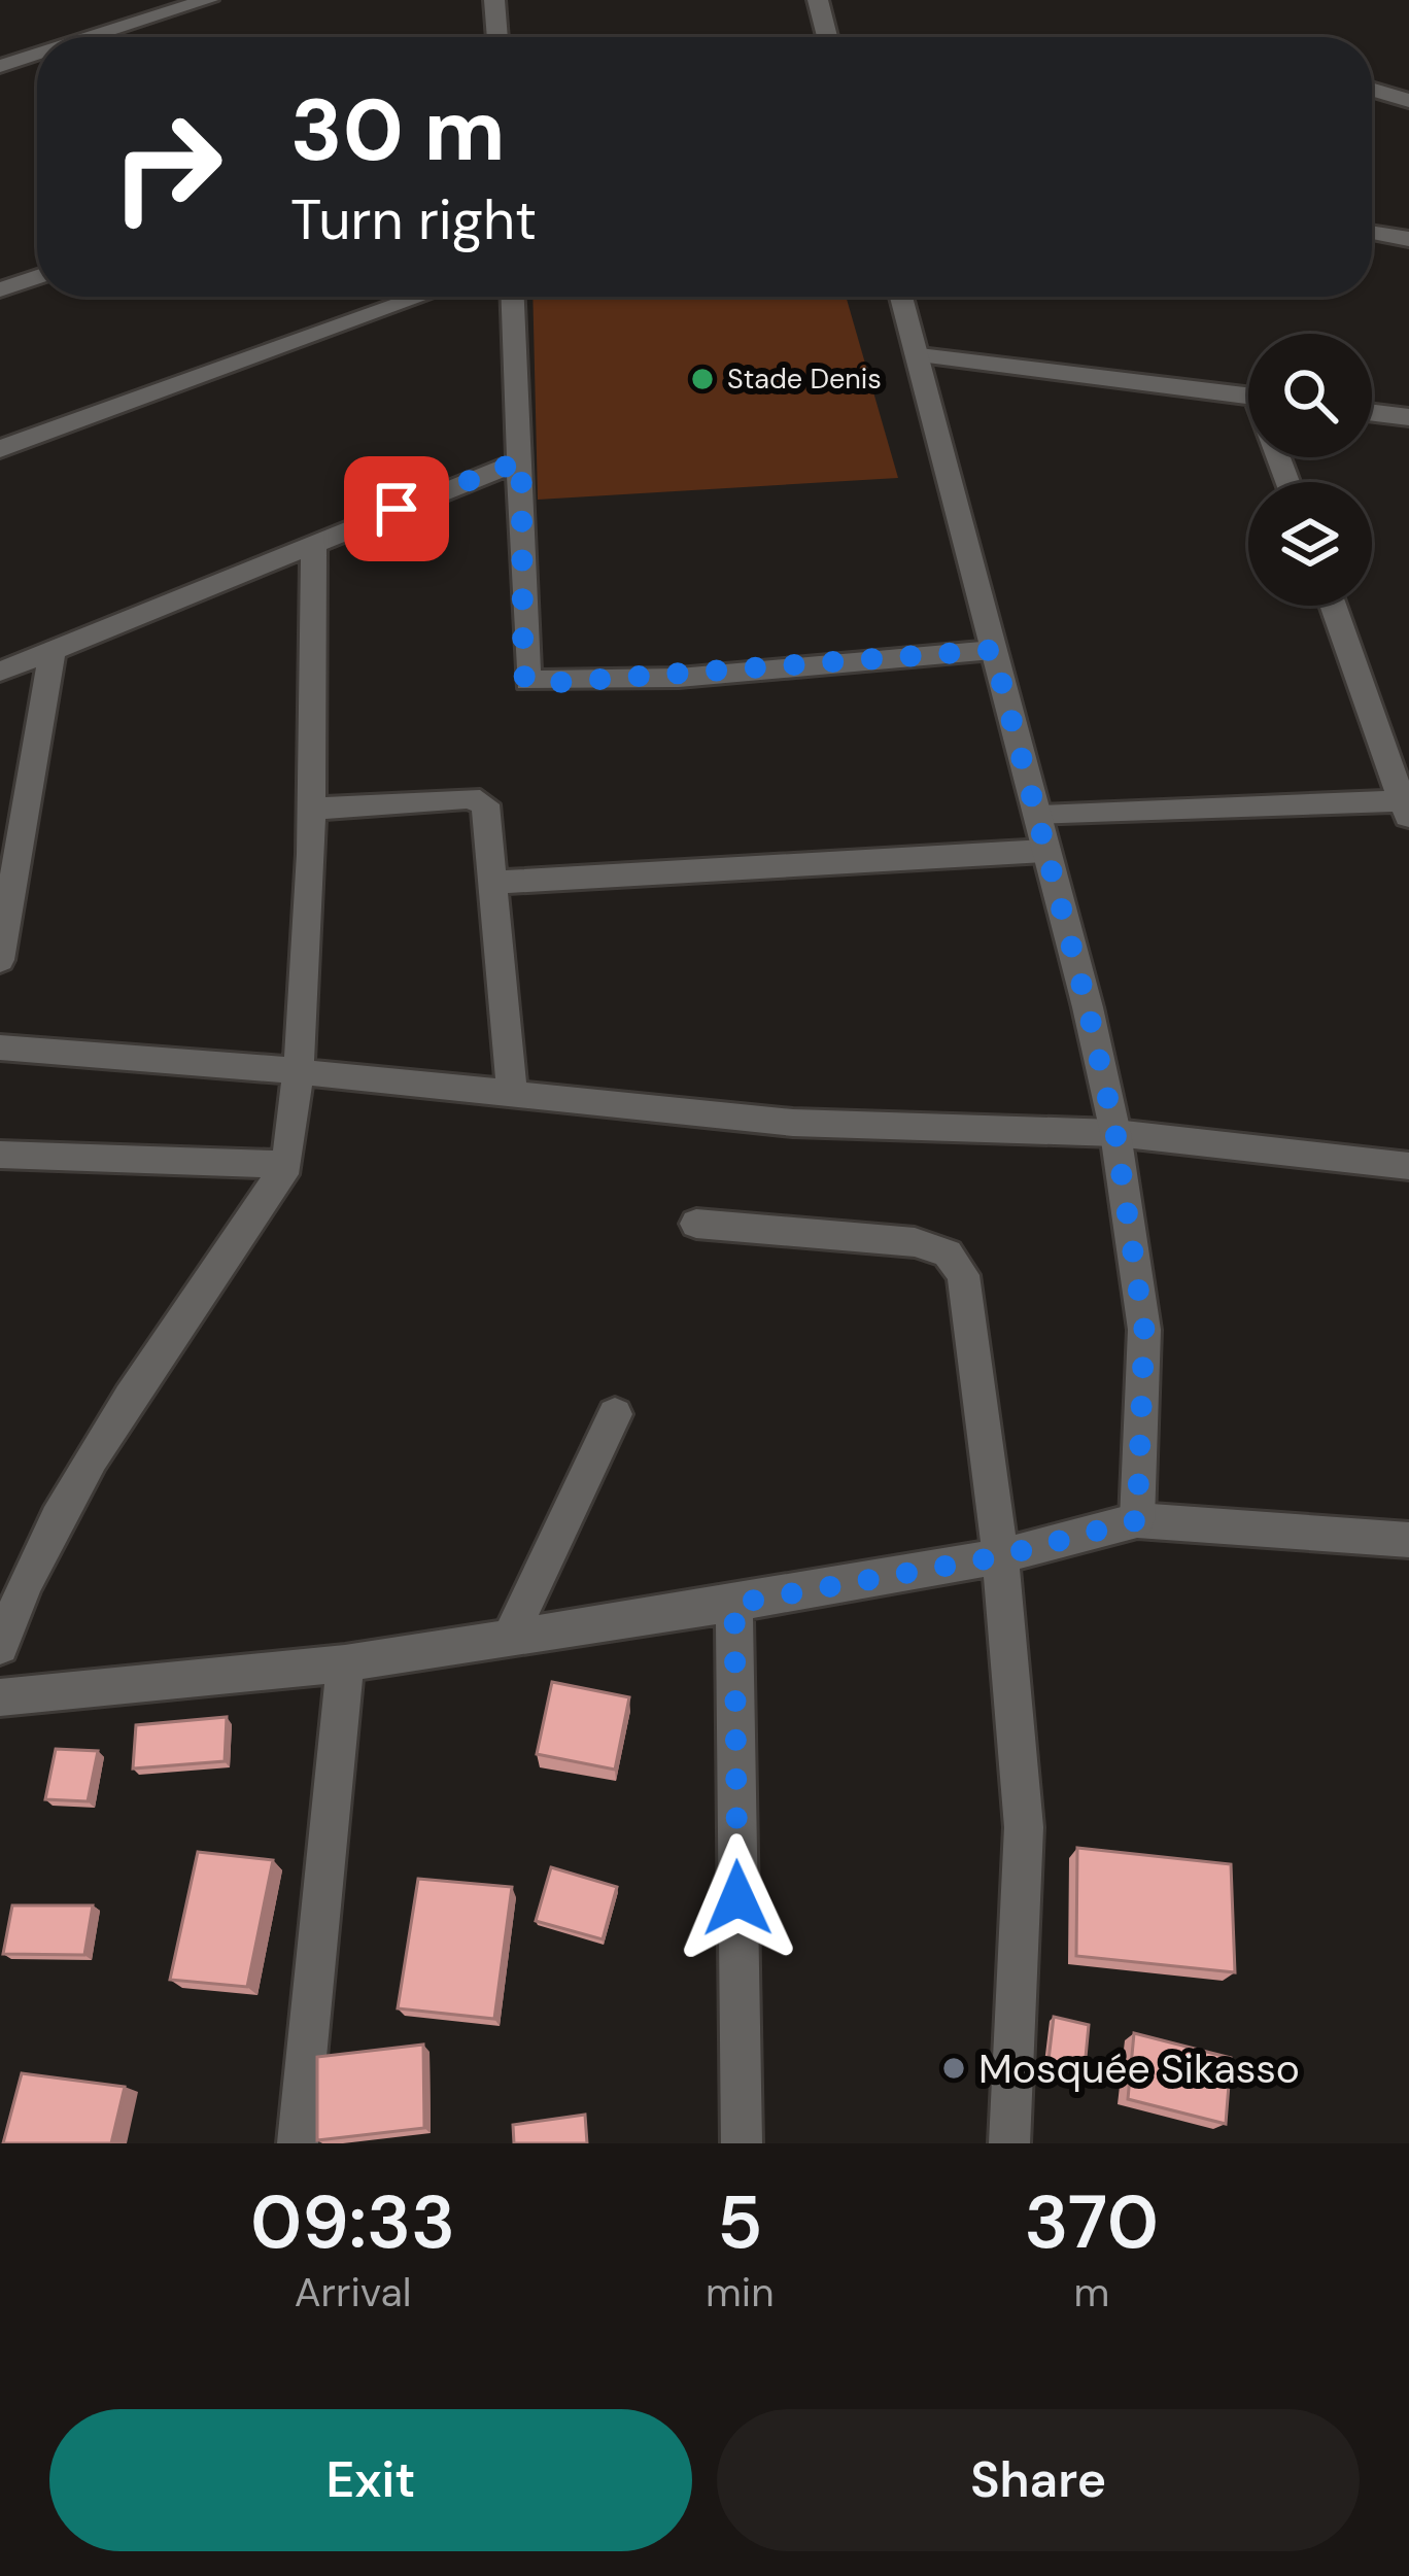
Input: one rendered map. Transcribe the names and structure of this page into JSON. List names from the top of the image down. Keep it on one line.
{"places":["Stade Denis","Mosquée Sikasso"],"page":{"turn":["30 m","Turn right"],"eta":["09:33","Arrival","5","min","370","m"],"buttons":["Exit","Share"]}}
